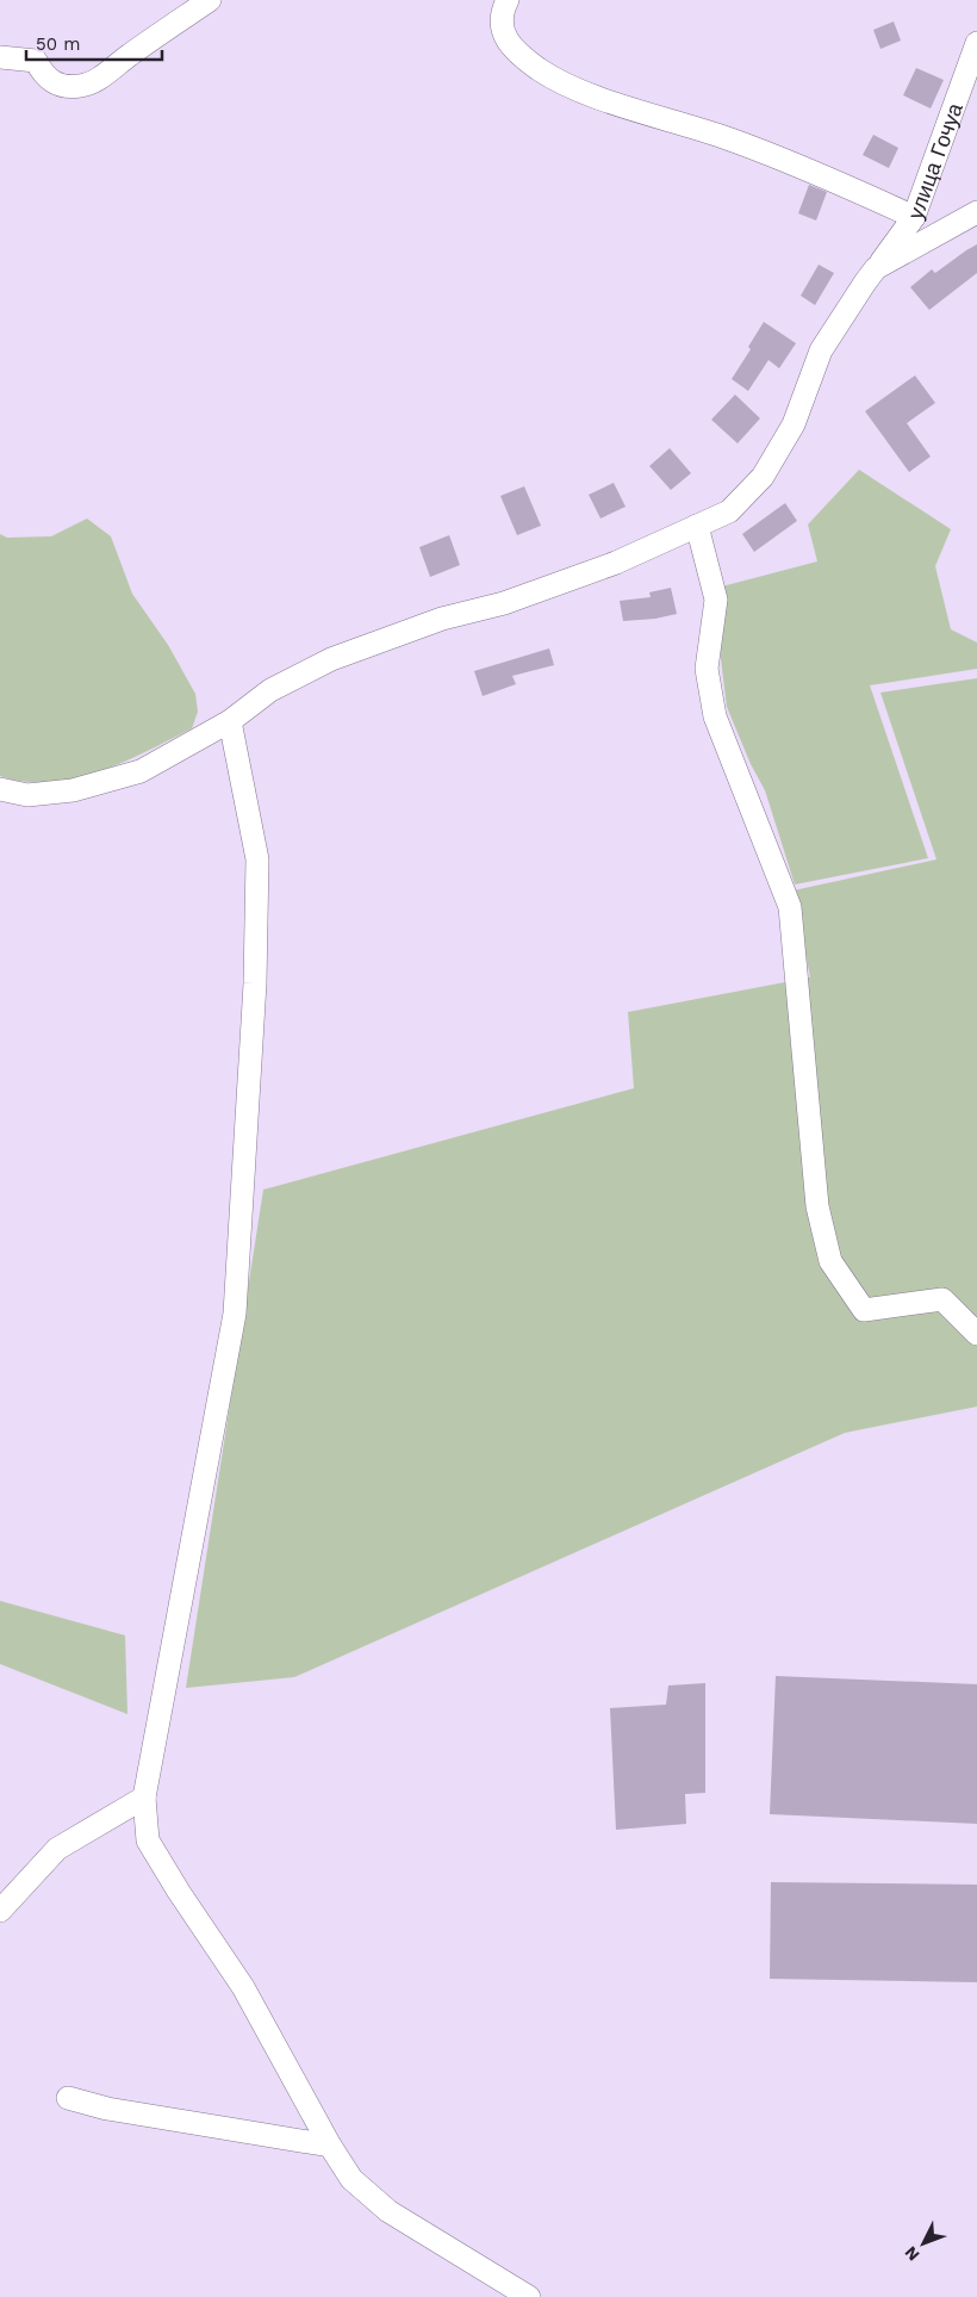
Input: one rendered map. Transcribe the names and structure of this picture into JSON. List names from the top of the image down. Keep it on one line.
{"streets":{"street":["улица Гочуа"]},"scale_bar":"50 m","north":"bottom left"}
